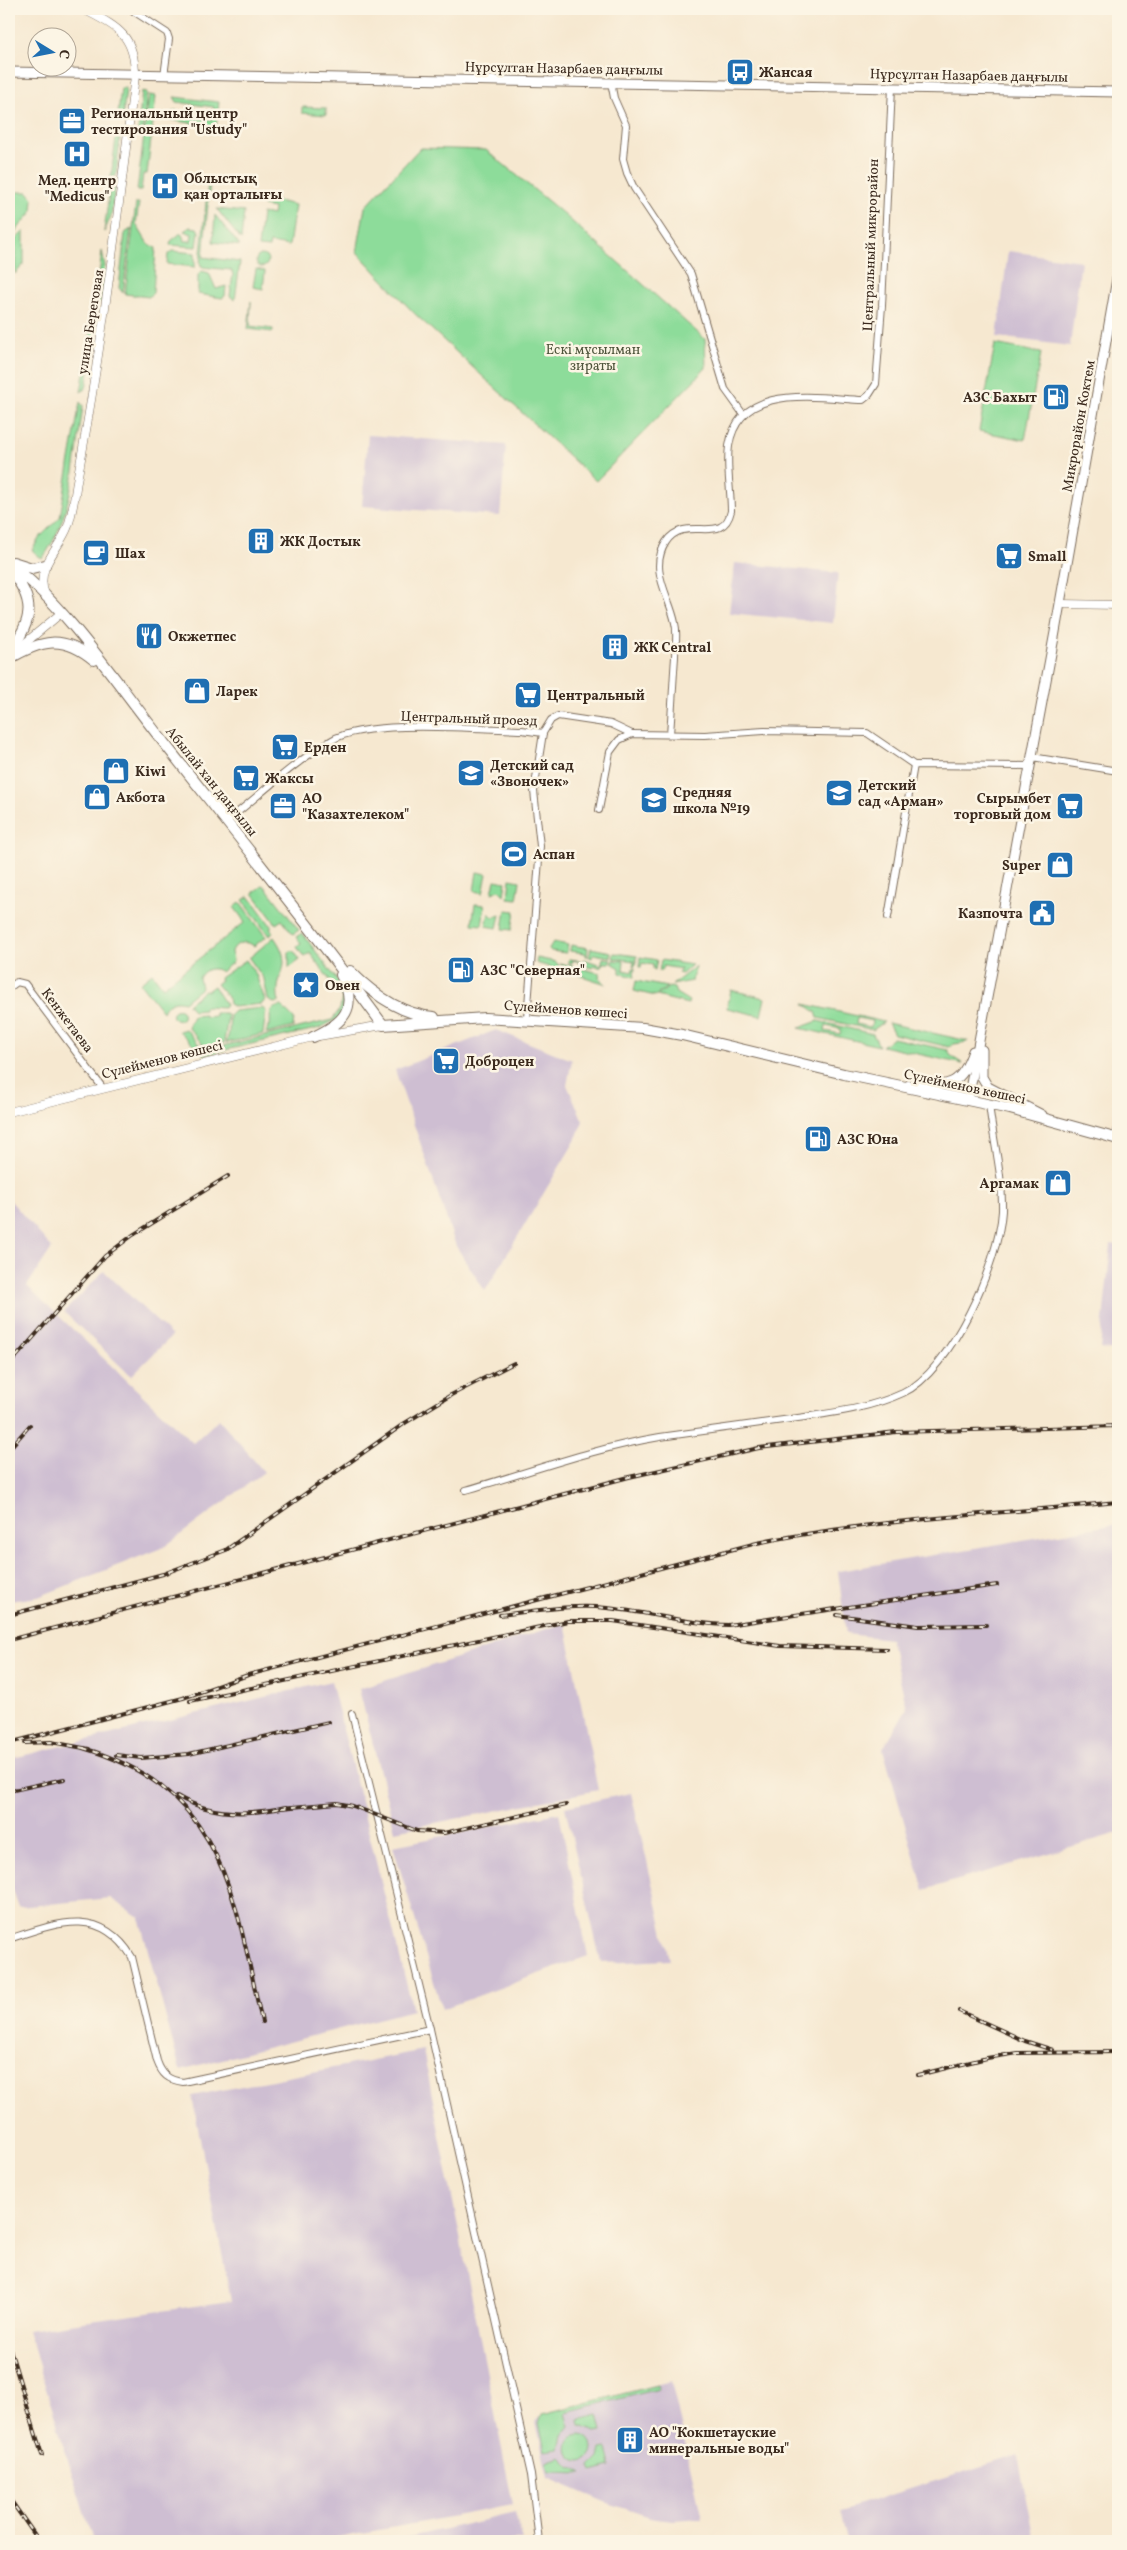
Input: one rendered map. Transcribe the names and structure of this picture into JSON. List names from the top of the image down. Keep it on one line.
{"streets":{"highway":["Абылай хан даңғылы","Сүлейменов көшесі"],"main road":["Нұрсұлтан Назарбаев даңғылы","Микрорайон Коктем"],"street":["Центральный микрорайон","улица Береговая","Центральный проезд","Кенжетаева"]},"crossings":[["Нұрсұлтан Назарбаев даңғылы","Центральный микрорайон"],["Нұрсұлтан Назарбаев даңғылы","улица Береговая"],["Центральный проезд","Абылай хан даңғылы"],["Центральный проезд","Сүлейменов көшесі"],["Абылай хан даңғылы","Сүлейменов көшесі"],["Сүлейменов көшесі","Кенжетаева"]],"parks":["Ескі мұсылман зираты"],"places":{"bus stop":["Жансая"],"office":["Региональный центр тестирования \"Ustudy\"","АО \"Казахтелеком\""],"hospital":["Мед. центр \"Medicus\"","Облыстық қан орталығы"],"fuel station":["АЗС Бахыт","АЗС \"Северная\"","АЗС Юна"],"building":["ЖК Достык","ЖК Central","АО \"Кокшетауские минеральные воды\""],"cafe":["Шах"],"supermarket":["Small","Центральный","Ерден","Жаксы","Сырымбет торговый дом","Доброцен"],"restaurant":["Окжетпес"],"shop":["Ларек","Kiwi","Акбота","Super","Аргамак"],"school or university":["Детский сад «Звоночек»","Детский сад «Арман»","Средняя школа №19"],"sports":["Аспан"],"public building":["Казпочта"],"place":["Овен"]},"north":"right"}
